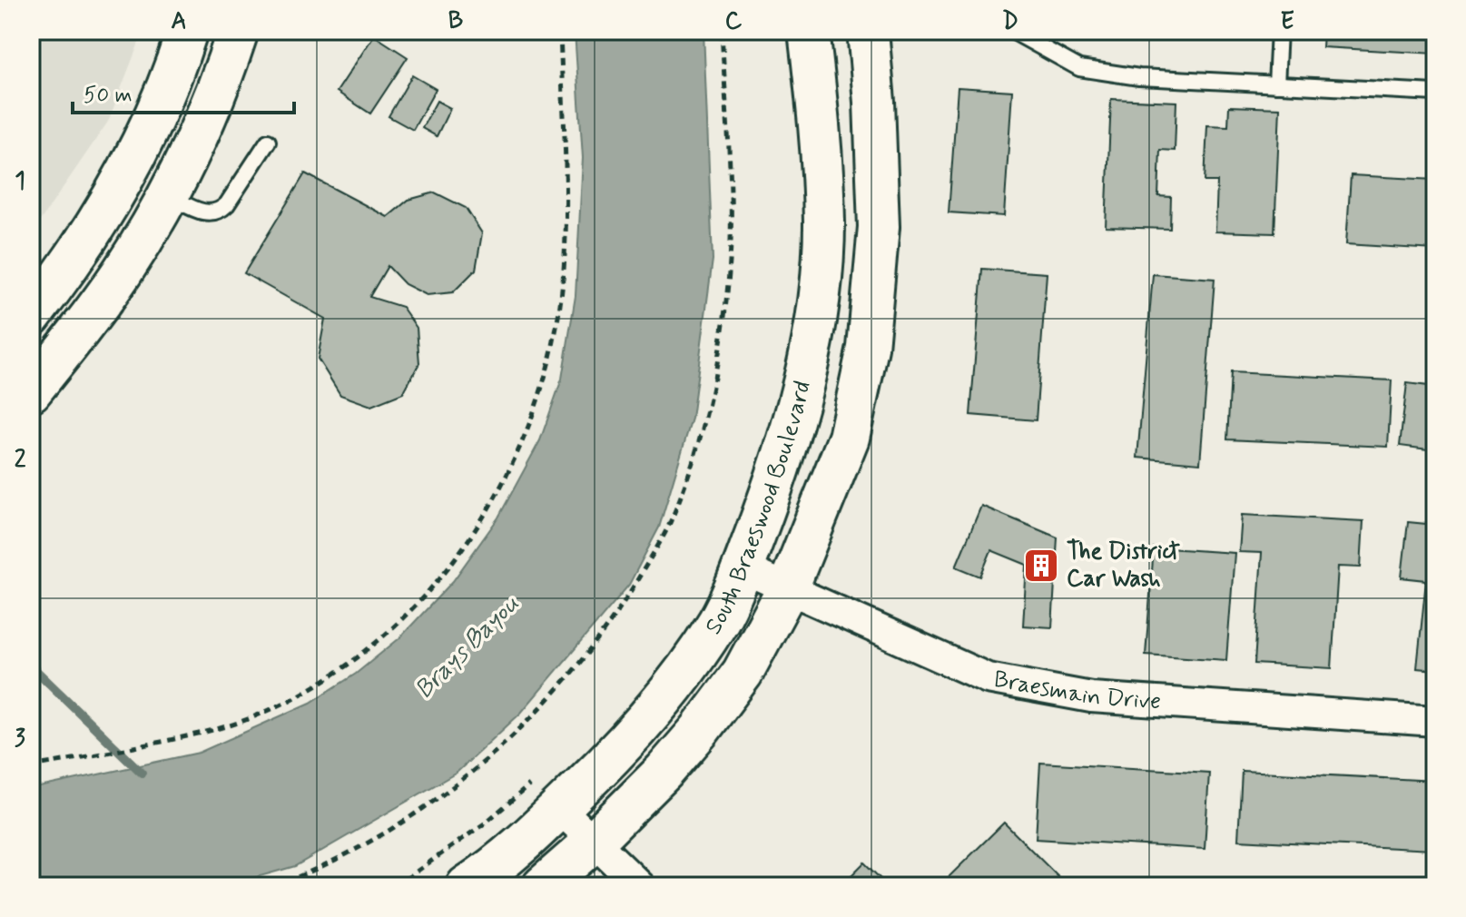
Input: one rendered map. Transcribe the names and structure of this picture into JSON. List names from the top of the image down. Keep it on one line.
{"streets":{"main road":["South Braeswood Boulevard"],"street":["Braesmain Drive"]},"crossings":[["South Braeswood Boulevard","Braesmain Drive"]],"water":["Brays Bayou"],"places":{"building":["The District Car Wash"]},"scale_bar":"50 m","grid":{"columns":["A","B","C","D","E"],"rows":["1","2","3"]}}
